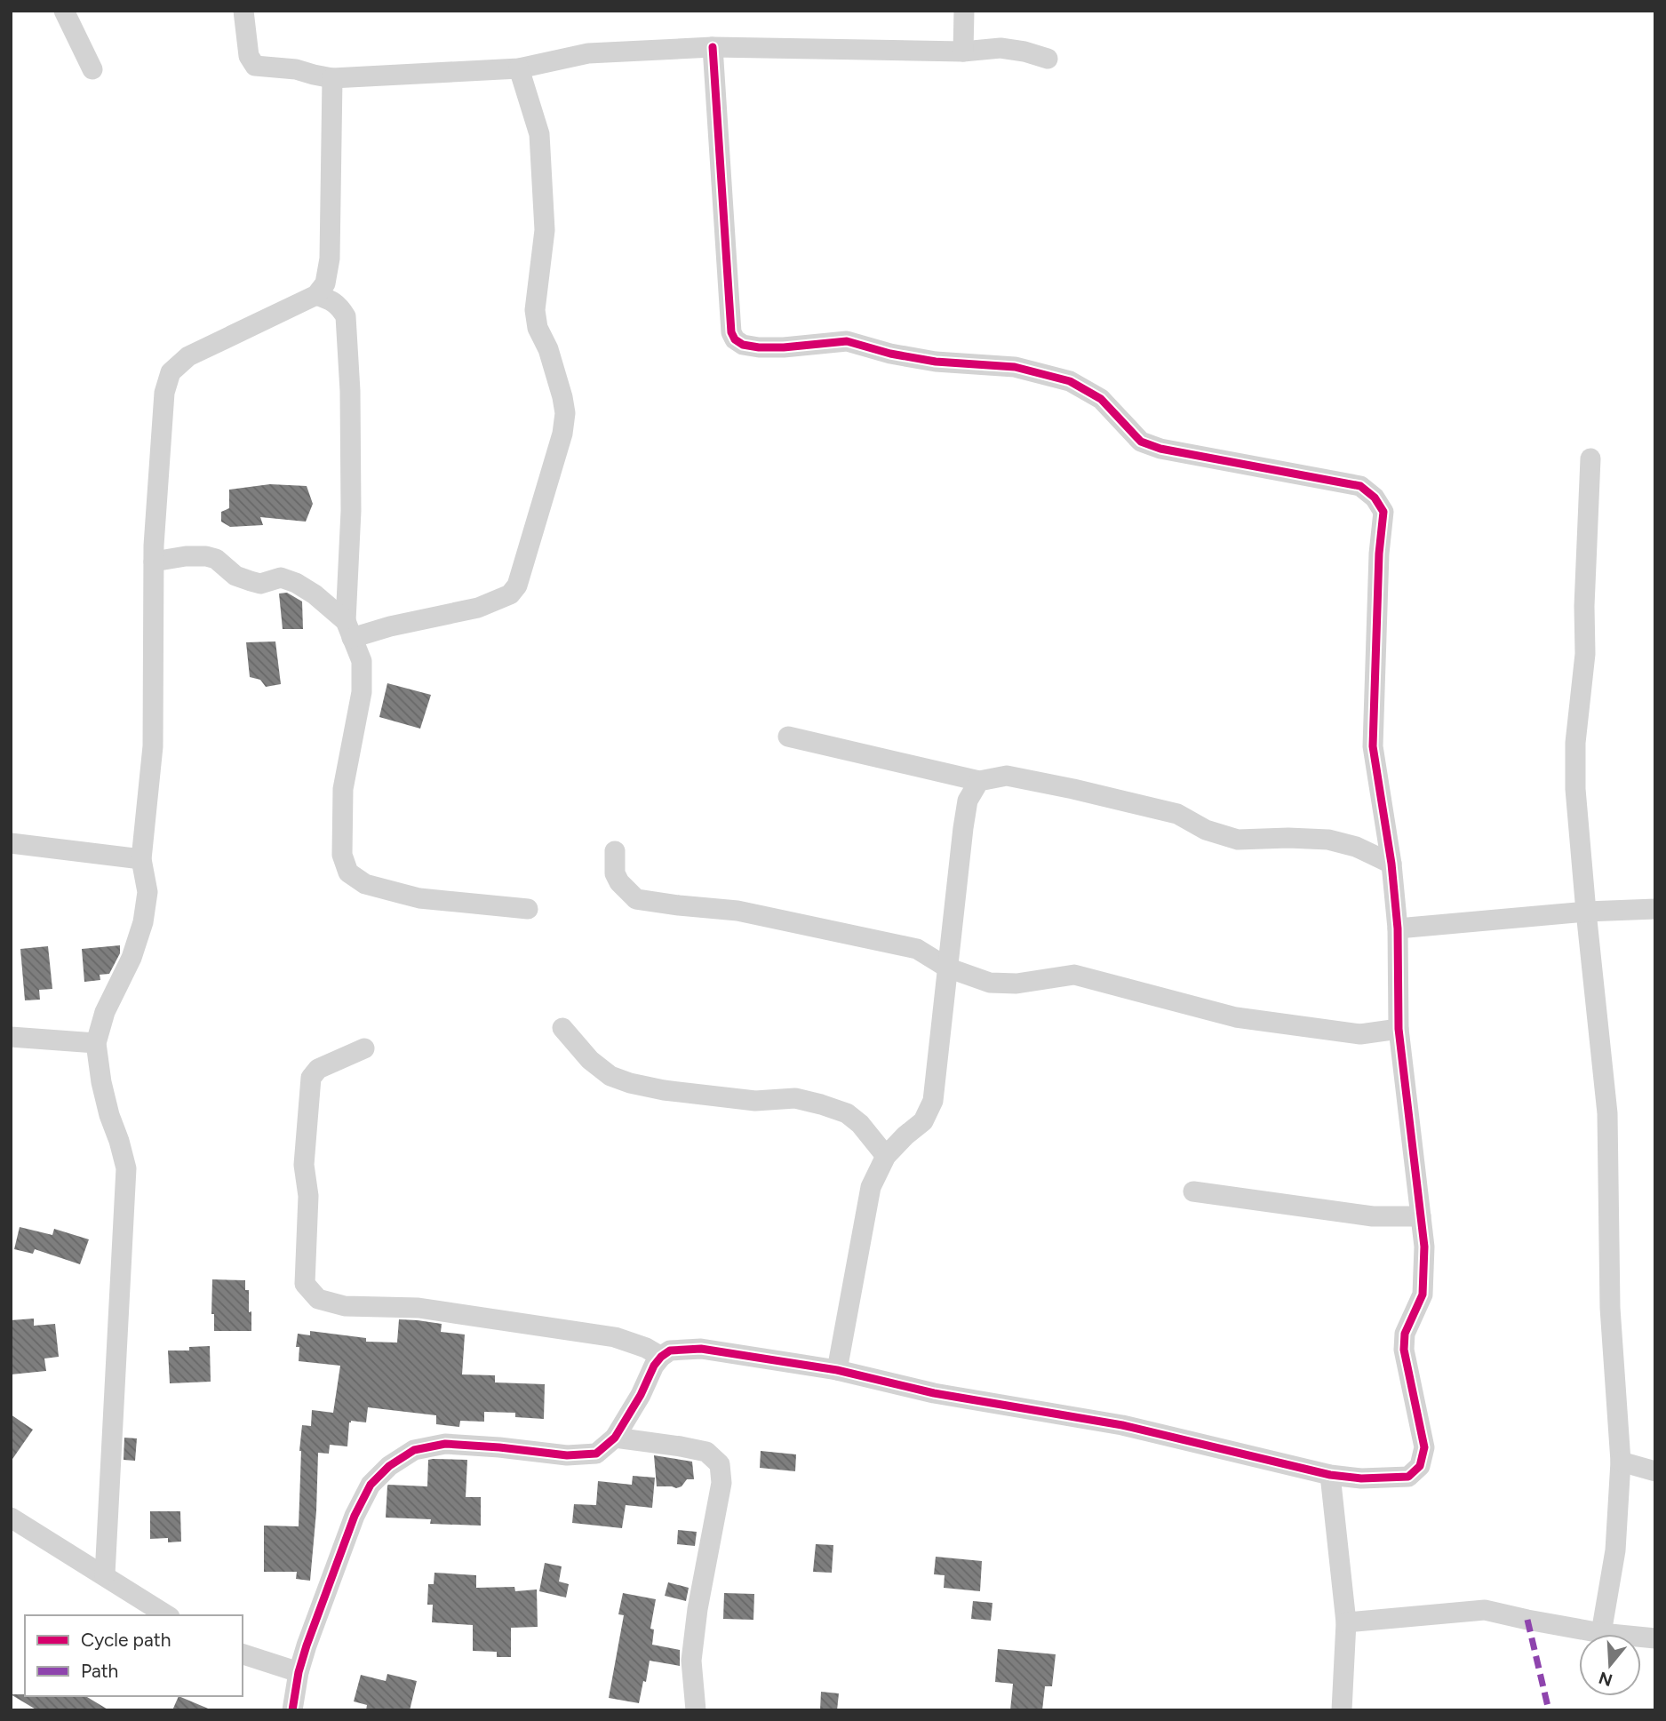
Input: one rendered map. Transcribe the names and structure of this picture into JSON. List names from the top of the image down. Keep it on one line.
{"legend":["Cycle path","Path"],"north":"bottom"}
